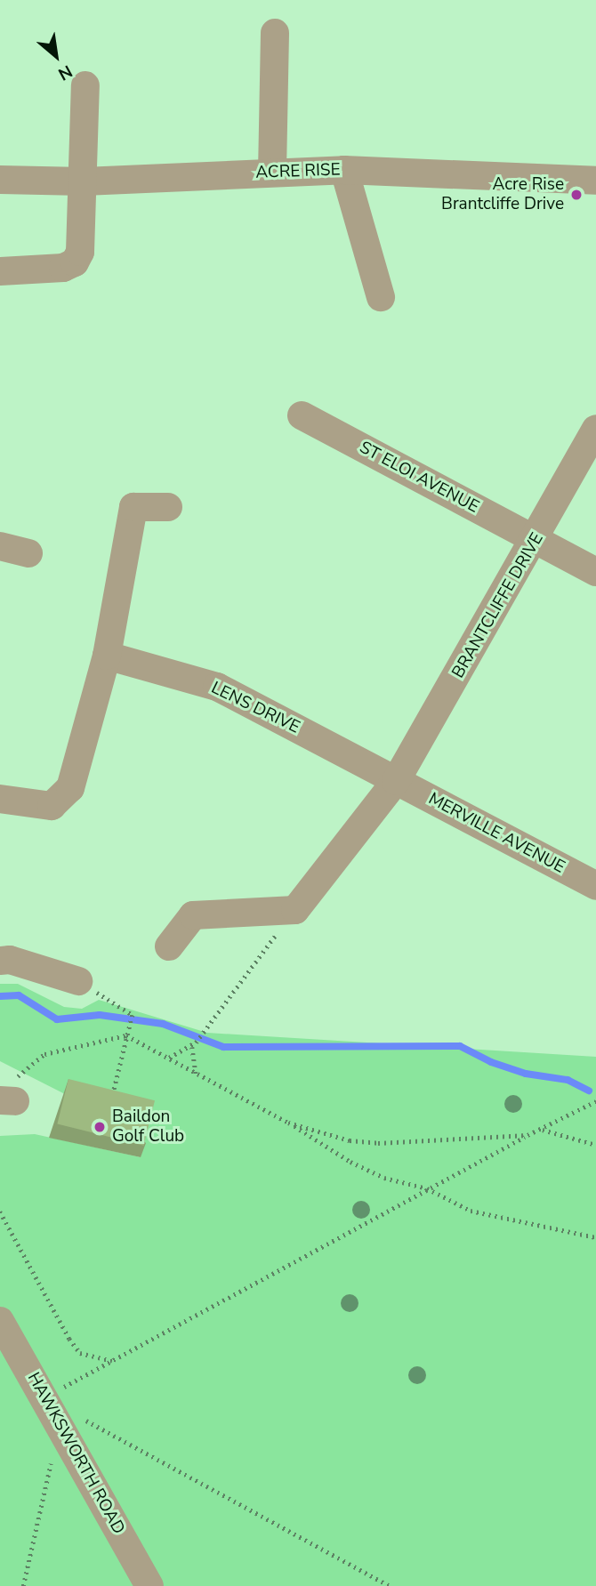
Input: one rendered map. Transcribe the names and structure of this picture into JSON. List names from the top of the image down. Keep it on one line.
{"streets":{"street":["ACRE RISE","ST ELOI AVENUE","BRANTCLIFFE DRIVE","LENS DRIVE","MERVILLE AVENUE","HAWKSWORTH ROAD"]},"crossings":[["ST ELOI AVENUE","BRANTCLIFFE DRIVE"],["BRANTCLIFFE DRIVE","LENS DRIVE"],["BRANTCLIFFE DRIVE","MERVILLE AVENUE"],["LENS DRIVE","MERVILLE AVENUE"]],"places":["Acre Rise Brantcliffe Drive","Baildon Golf Club"],"north":"bottom right"}
